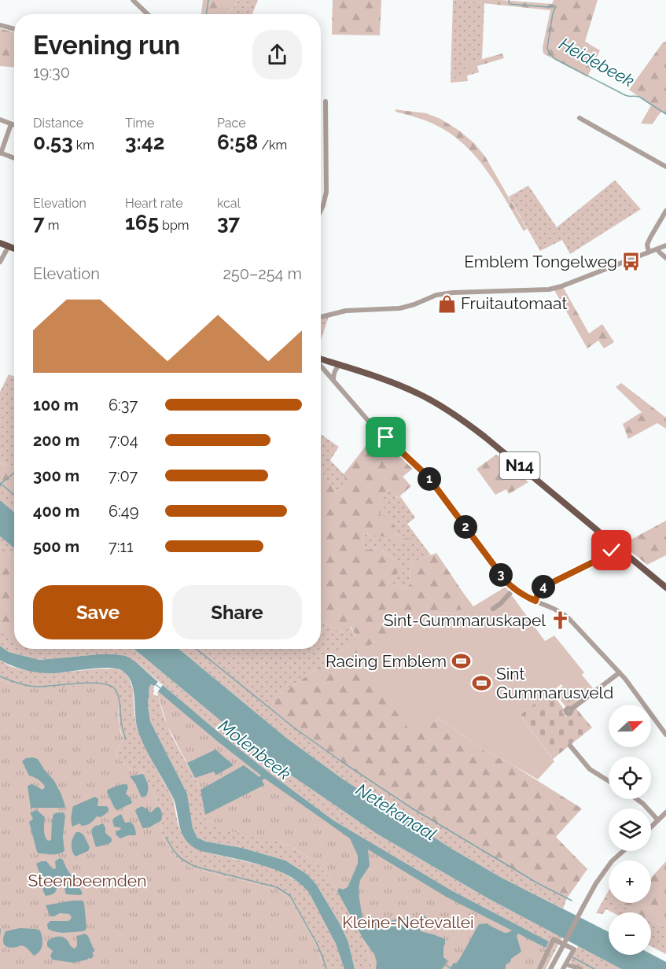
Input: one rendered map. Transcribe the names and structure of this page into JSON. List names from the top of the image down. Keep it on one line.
{"streets":{"main road":["N14"]},"water":["Heidebeek","Molenbeek","Netekanaal"],"parks":["Steenbeemden","Kleine-Netevallei"],"places":{"bus stop":["Emblem Tongelweg"],"shop":["Fruitautomaat"],"church":["Sint-Gummaruskapel"],"sports":["Racing Emblem","Sint Gummarusveld"]},"north":"right","page":{"heading":["Evening run","19:30"],"stats":[["Distance","0.53 km"],["Time","3:42"],["Pace","6:58 /km"],["Elevation","7 m"],["Heart rate","165 bpm"],["kcal","37"]],"chart":["Elevation","250–254 m"],"list":[{"name":"100 m","note":"6:37"},{"name":"200 m","note":"7:04"},{"name":"300 m","note":"7:07"},{"name":"400 m","note":"6:49"},{"name":"500 m","note":"7:11"}],"pins":["1","2","3","4"],"buttons":["Save","Share"],"map_buttons":["+","−"]}}
